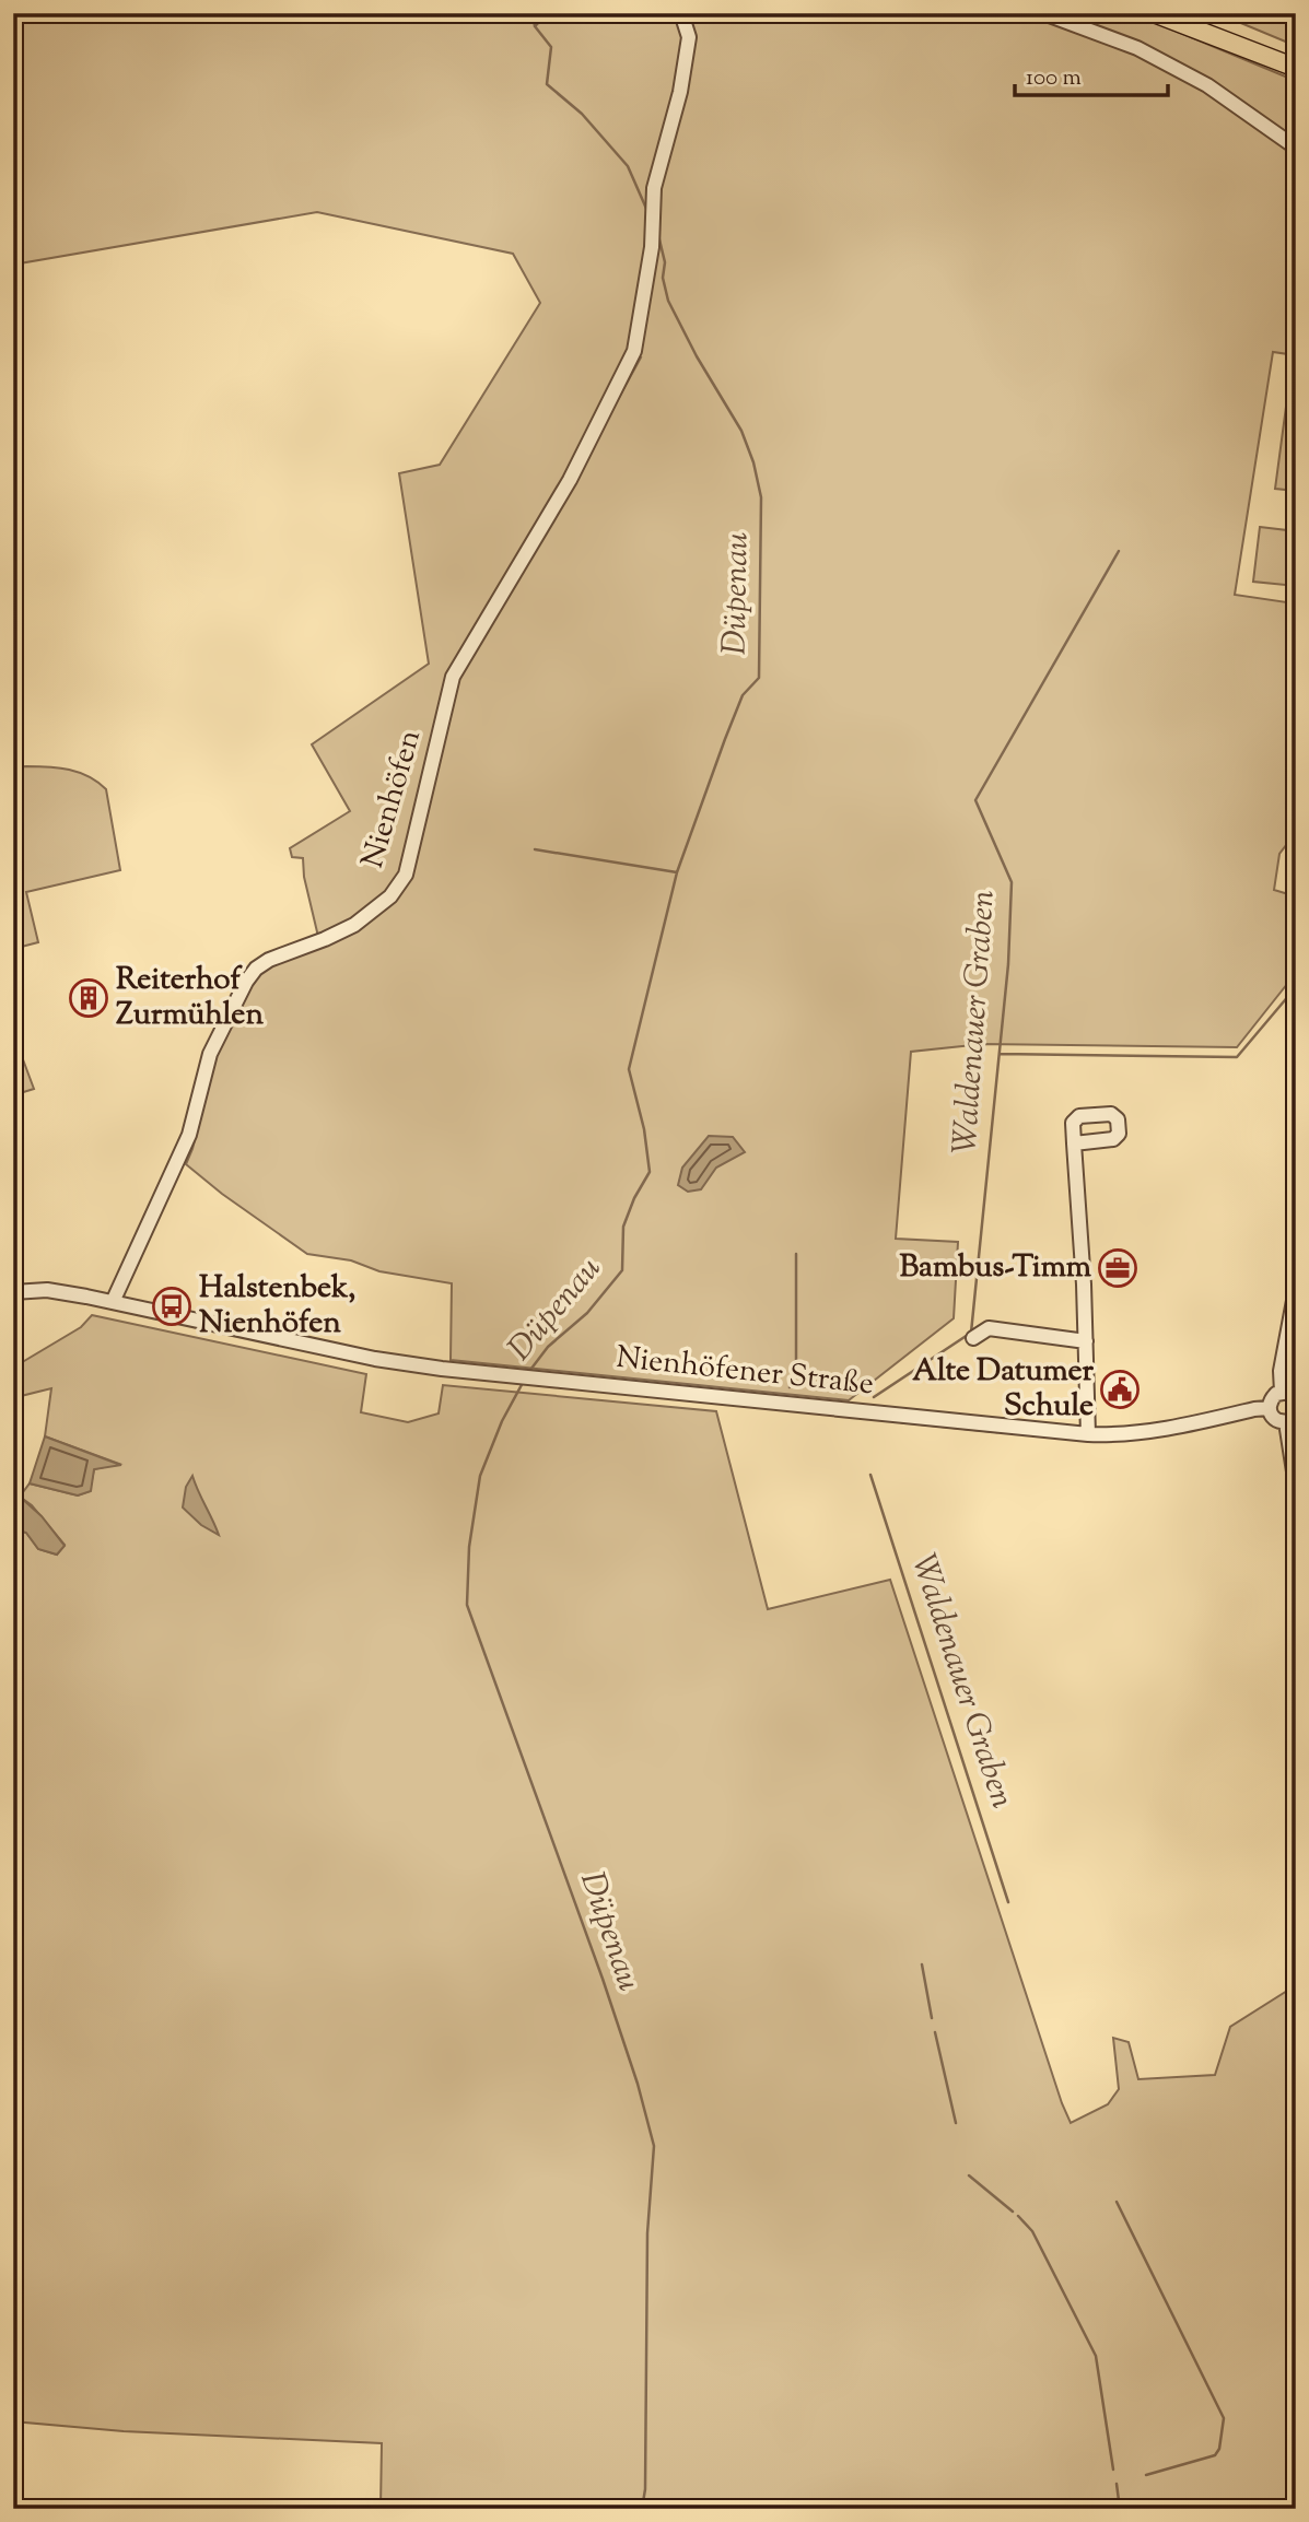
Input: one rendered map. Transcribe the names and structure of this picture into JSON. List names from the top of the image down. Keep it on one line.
{"streets":{"street":["Nienhöfen","Nienhöfener Straße"]},"crossings":[["Nienhöfen","Nienhöfener Straße"]],"water":["Düpenau","Waldenauer Graben"],"places":{"building":["Reiterhof Zurmühlen"],"office":["Bambus-Timm"],"bus stop":["Halstenbek, Nienhöfen"],"public building":["Alte Datumer Schule"]},"scale_bar":"100 m"}
